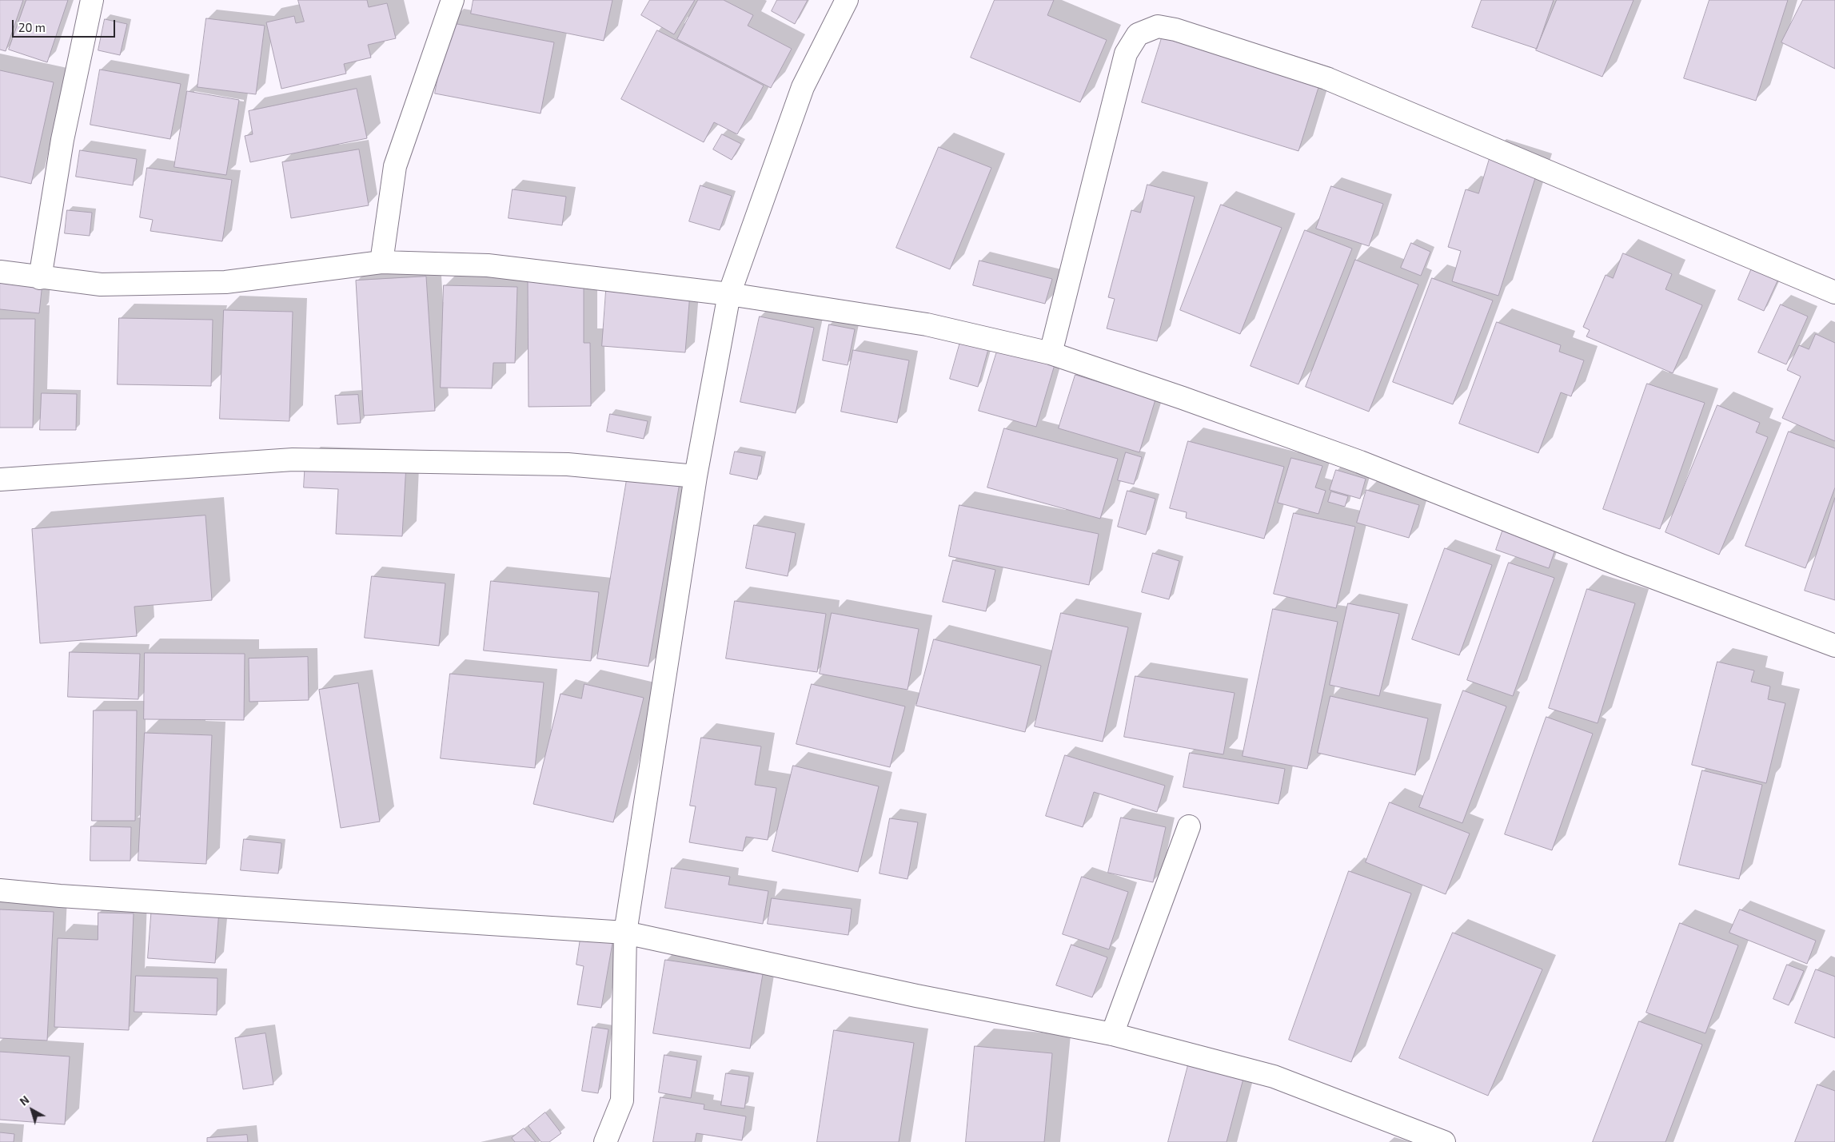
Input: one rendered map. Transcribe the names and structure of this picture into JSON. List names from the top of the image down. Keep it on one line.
{"scale_bar":"20 m","north":"top left"}
